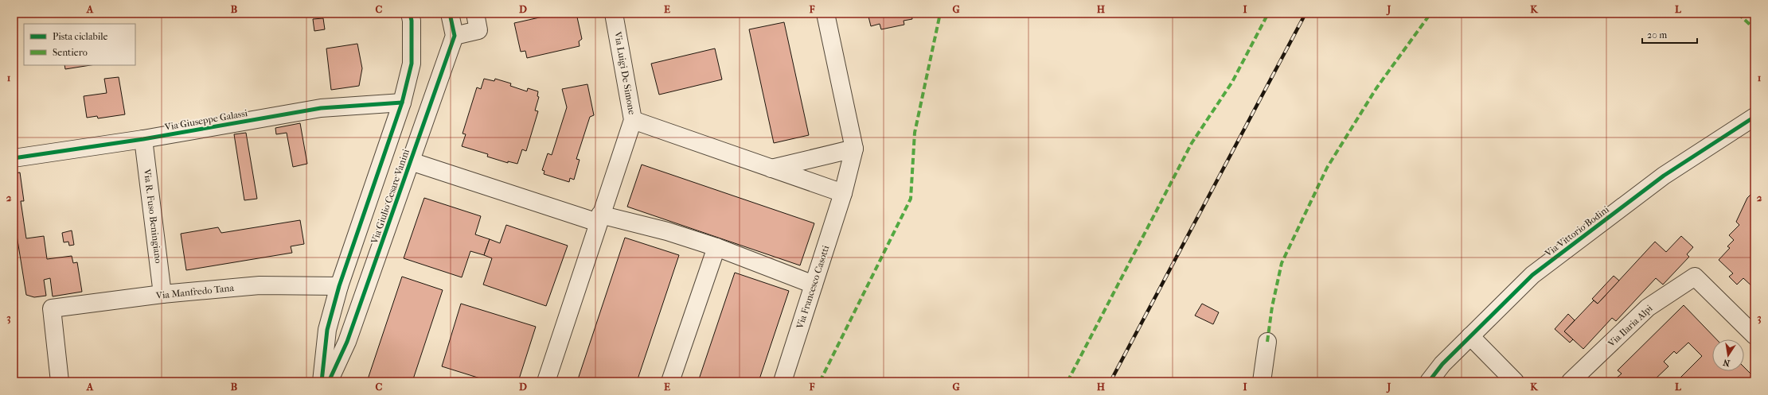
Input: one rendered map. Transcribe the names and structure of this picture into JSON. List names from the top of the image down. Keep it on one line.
{"streets":{"street":["Via Luigi De Simone","Via Giuseppe Galassi","Via Giulio Cesare Vanini","Via R. Fuso Beningiano","Via Vittorio Bodini","Via Francesco Casotti","Via Manfredo Tana","Via Ilaria Alpi"]},"crossings":[["Via Giuseppe Galassi","Via R. Fuso Beningiano"],["Via R. Fuso Beningiano","Via Manfredo Tana"]],"legend":["Pista ciclabile","Sentiero"],"scale_bar":"20 m","north":"bottom","grid":{"columns":["A","B","C","D","E","F","G","H","I","J","K","L"],"rows":["1","2","3"]}}
